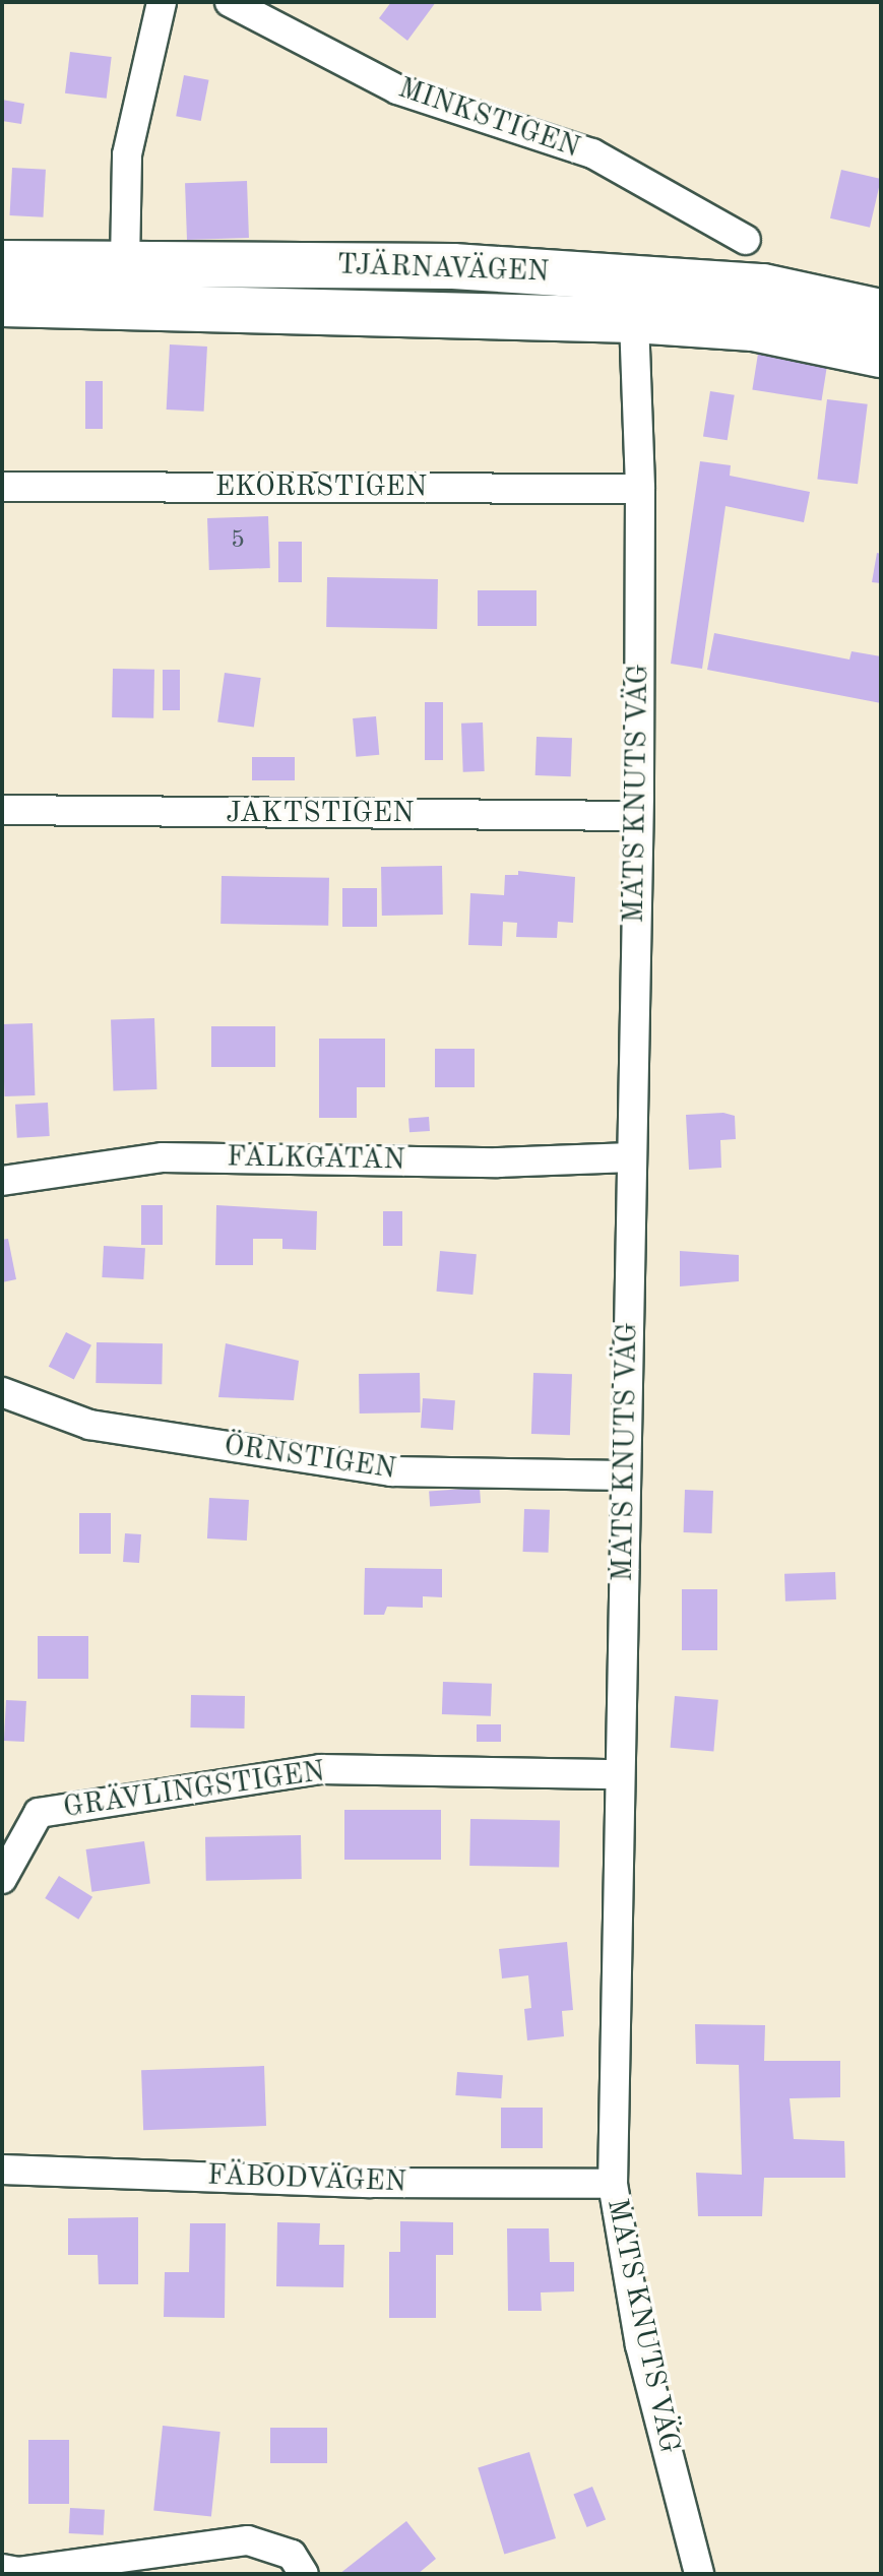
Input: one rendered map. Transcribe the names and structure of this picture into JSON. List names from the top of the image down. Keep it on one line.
{"streets":{"highway":["TJÄRNAVÄGEN"],"street":["MINKSTIGEN","EKORRSTIGEN","MATS KNUTS VÄG","JAKTSTIGEN","FALKGATAN","ÖRNSTIGEN","GRÄVLINGSTIGEN","FÄBODVÄGEN"]},"crossings":[["TJÄRNAVÄGEN","MATS KNUTS VÄG"],["EKORRSTIGEN","MATS KNUTS VÄG"],["MATS KNUTS VÄG","JAKTSTIGEN"],["MATS KNUTS VÄG","FALKGATAN"],["MATS KNUTS VÄG","ÖRNSTIGEN"],["MATS KNUTS VÄG","GRÄVLINGSTIGEN"],["MATS KNUTS VÄG","FÄBODVÄGEN"]],"house_numbers":["5"]}
